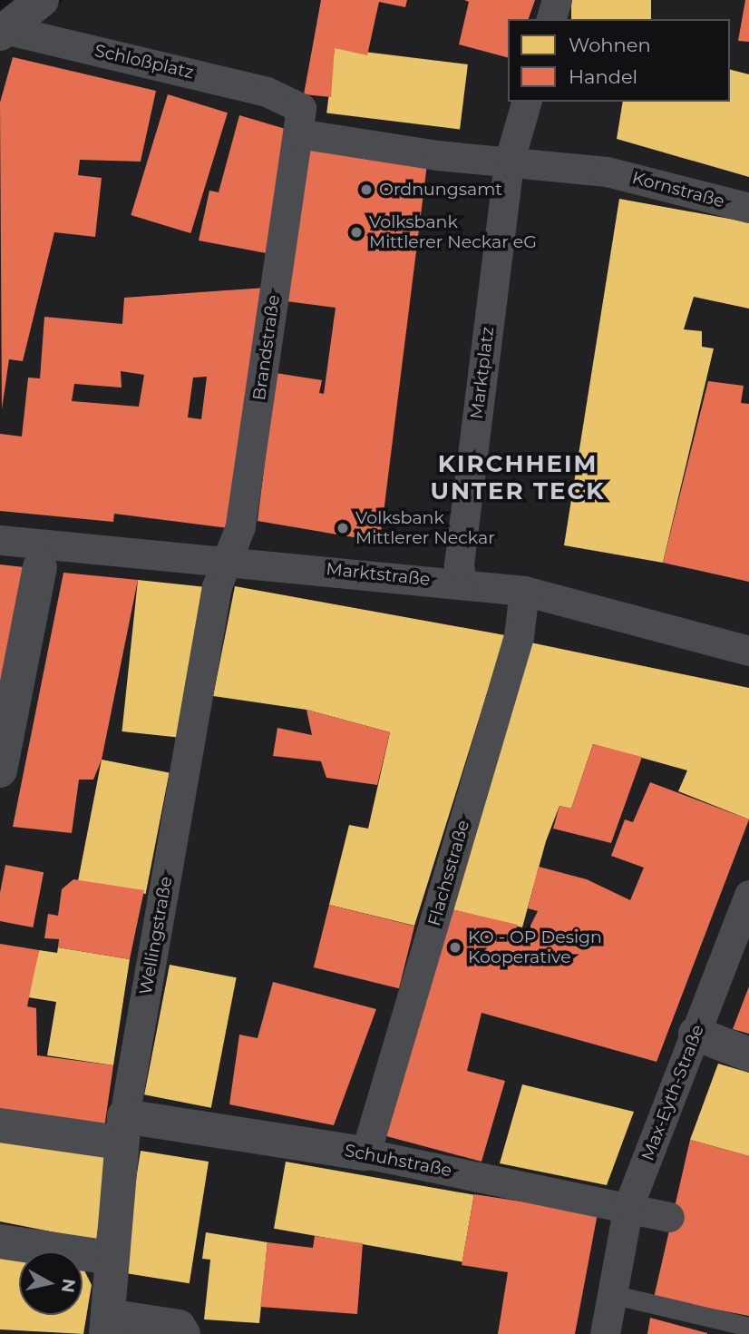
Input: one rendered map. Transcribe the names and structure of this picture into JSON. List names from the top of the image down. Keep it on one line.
{"streets":{"street":["Schloßplatz","Kornstraße","Brandstraße","Marktplatz","Marktstraße","Flachsstraße","Wellingstraße","Max-Eyth-Straße","Schuhstraße"]},"crossings":[["Schloßplatz","Brandstraße"],["Kornstraße","Marktplatz"],["Brandstraße","Marktstraße"],["Brandstraße","Wellingstraße"],["Marktplatz","Marktstraße"],["Marktstraße","Flachsstraße"],["Marktstraße","Wellingstraße"],["Flachsstraße","Schuhstraße"],["Wellingstraße","Schuhstraße"],["Max-Eyth-Straße","Schuhstraße"]],"districts":["KIRCHHEIM UNTER TECK"],"places":["Ordnungsamt","Volksbank Mittlerer Neckar eG","Volksbank Mittlerer Neckar","KO - OP Design Kooperative"],"legend":["Wohnen","Handel"],"north":"right"}
